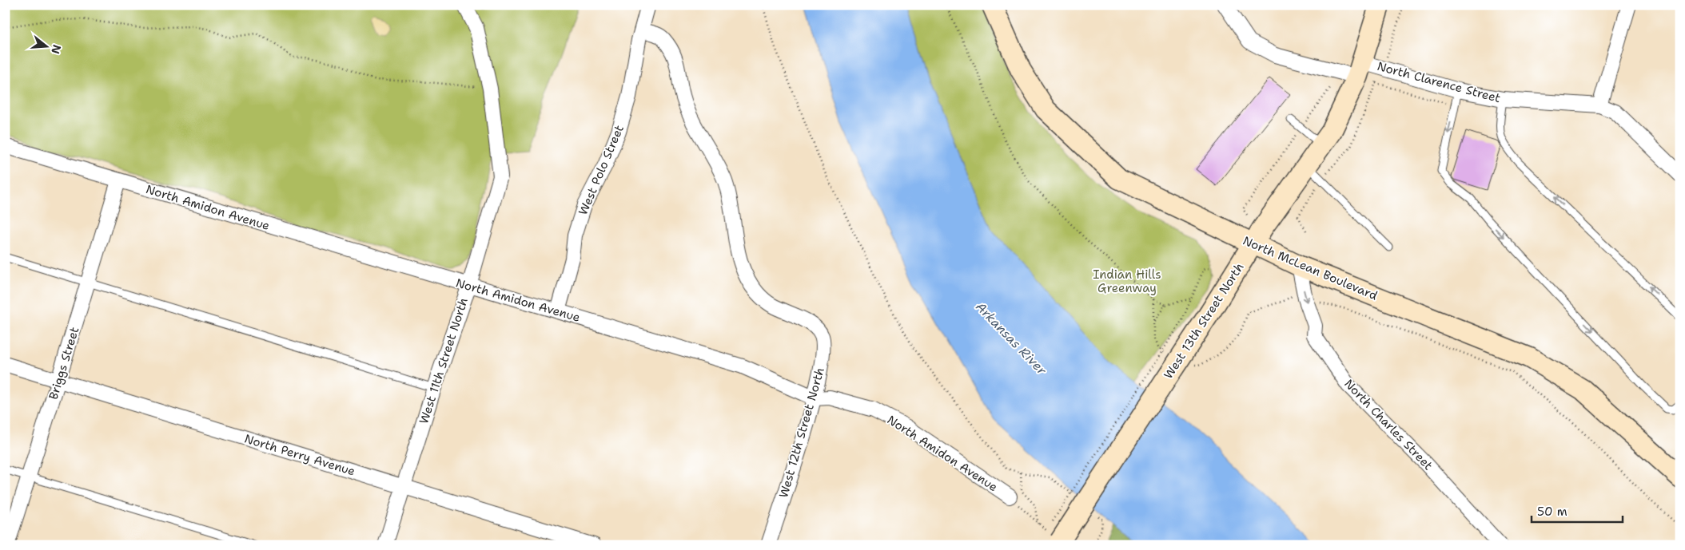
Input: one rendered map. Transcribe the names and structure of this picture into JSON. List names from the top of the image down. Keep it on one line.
{"streets":{"main road":["North McLean Boulevard","West 13th Street North"],"street":["North Clarence Street","West Polo Street","North Amidon Avenue","West 11th Street North","Briggs Street","North Charles Street","West 12th Street North","North Perry Avenue"]},"crossings":[["North Clarence Street","West 13th Street North"],["West Polo Street","North Amidon Avenue"],["West Polo Street","West 12th Street North"],["North Amidon Avenue","West 11th Street North"],["North Amidon Avenue","Briggs Street"],["North Amidon Avenue","West 12th Street North"],["North McLean Boulevard","West 13th Street North"],["North McLean Boulevard","North Charles Street"],["West 11th Street North","North Perry Avenue"],["Briggs Street","North Perry Avenue"]],"water":["Arkansas River"],"parks":["Indian Hills Greenway"],"scale_bar":"50 m","north":"right"}
